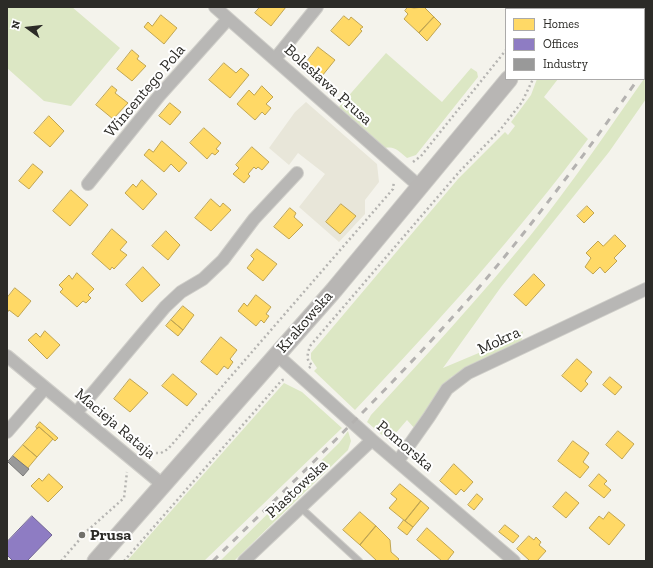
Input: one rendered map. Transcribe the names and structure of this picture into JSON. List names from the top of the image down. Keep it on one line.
{"streets":{"main road":["Krakowska"],"street":["Bolesława Prusa","Wincentego Pola","Mokra","Macieja Rataja","Pomorska","Piastowska"]},"crossings":[["Bolesława Prusa","Wincentego Pola"],["Bolesława Prusa","Krakowska"],["Krakowska","Macieja Rataja"],["Krakowska","Pomorska"],["Mokra","Pomorska"],["Pomorska","Piastowska"]],"places":["Prusa"],"legend":["Homes","Offices","Industry"],"north":"left"}
